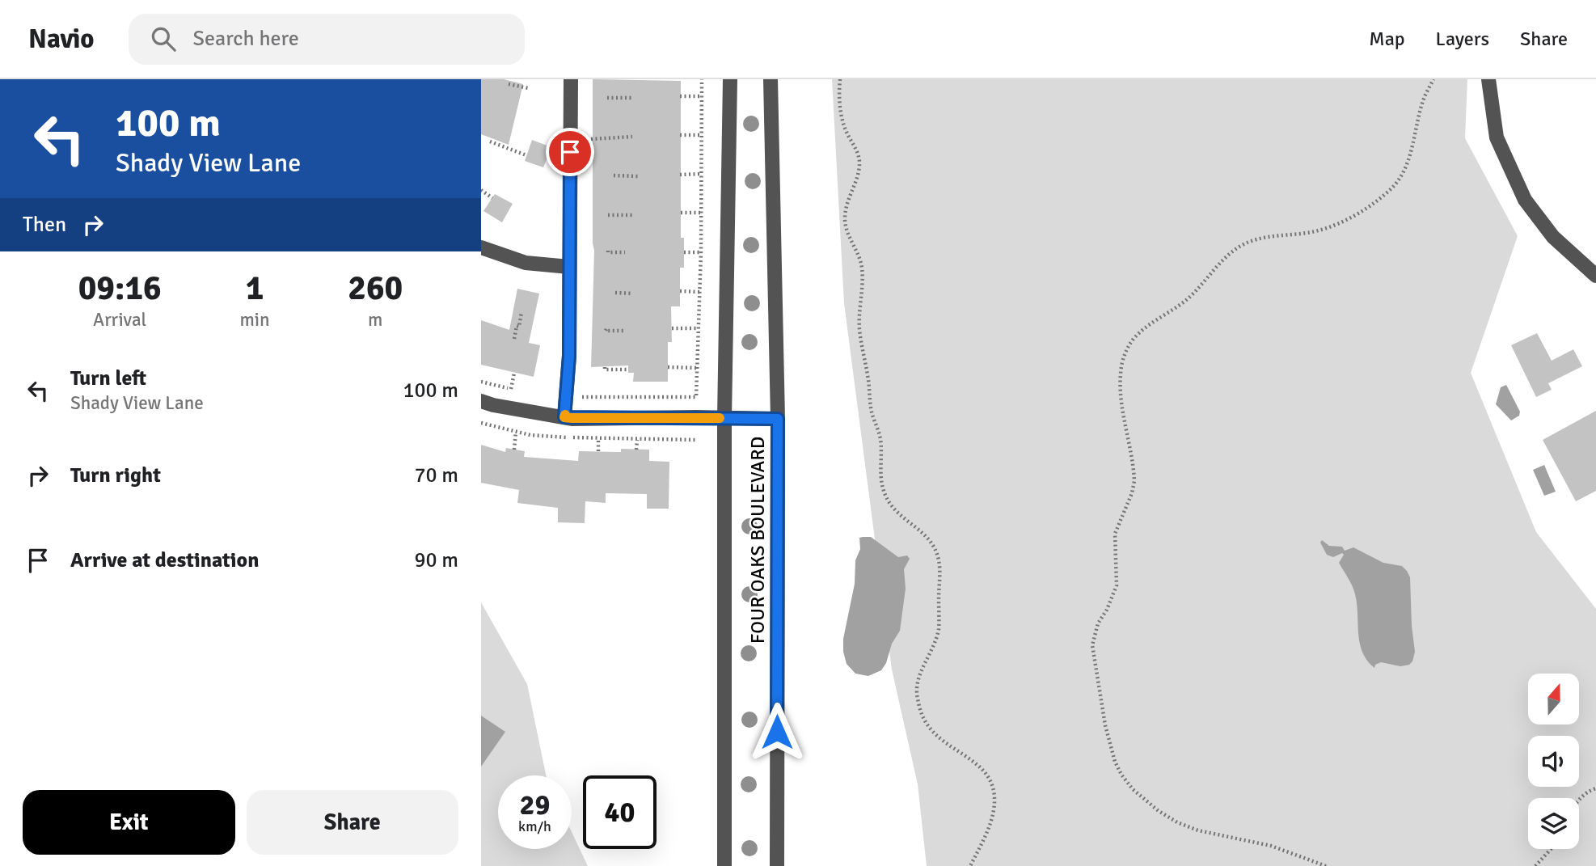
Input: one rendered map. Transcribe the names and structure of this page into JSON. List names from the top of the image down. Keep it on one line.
{"streets":{"street":["FOUR OAKS BOULEVARD"]},"north":"top","page":{"header":"Navio","search":"Search here","nav":["Map","Layers","Share"],"turn":["100 m","Shady View Lane"],"then":"Then","eta":["09:16","Arrival","1","min","260","m"],"list":[{"name":"Turn left","note":"Shady View Lane","value":"100 m"},{"name":"Turn right","value":"70 m"},{"name":"Arrive at destination","value":"90 m"}],"speed":"29 km/h","limit":"40","buttons":["Exit","Share"]}}
